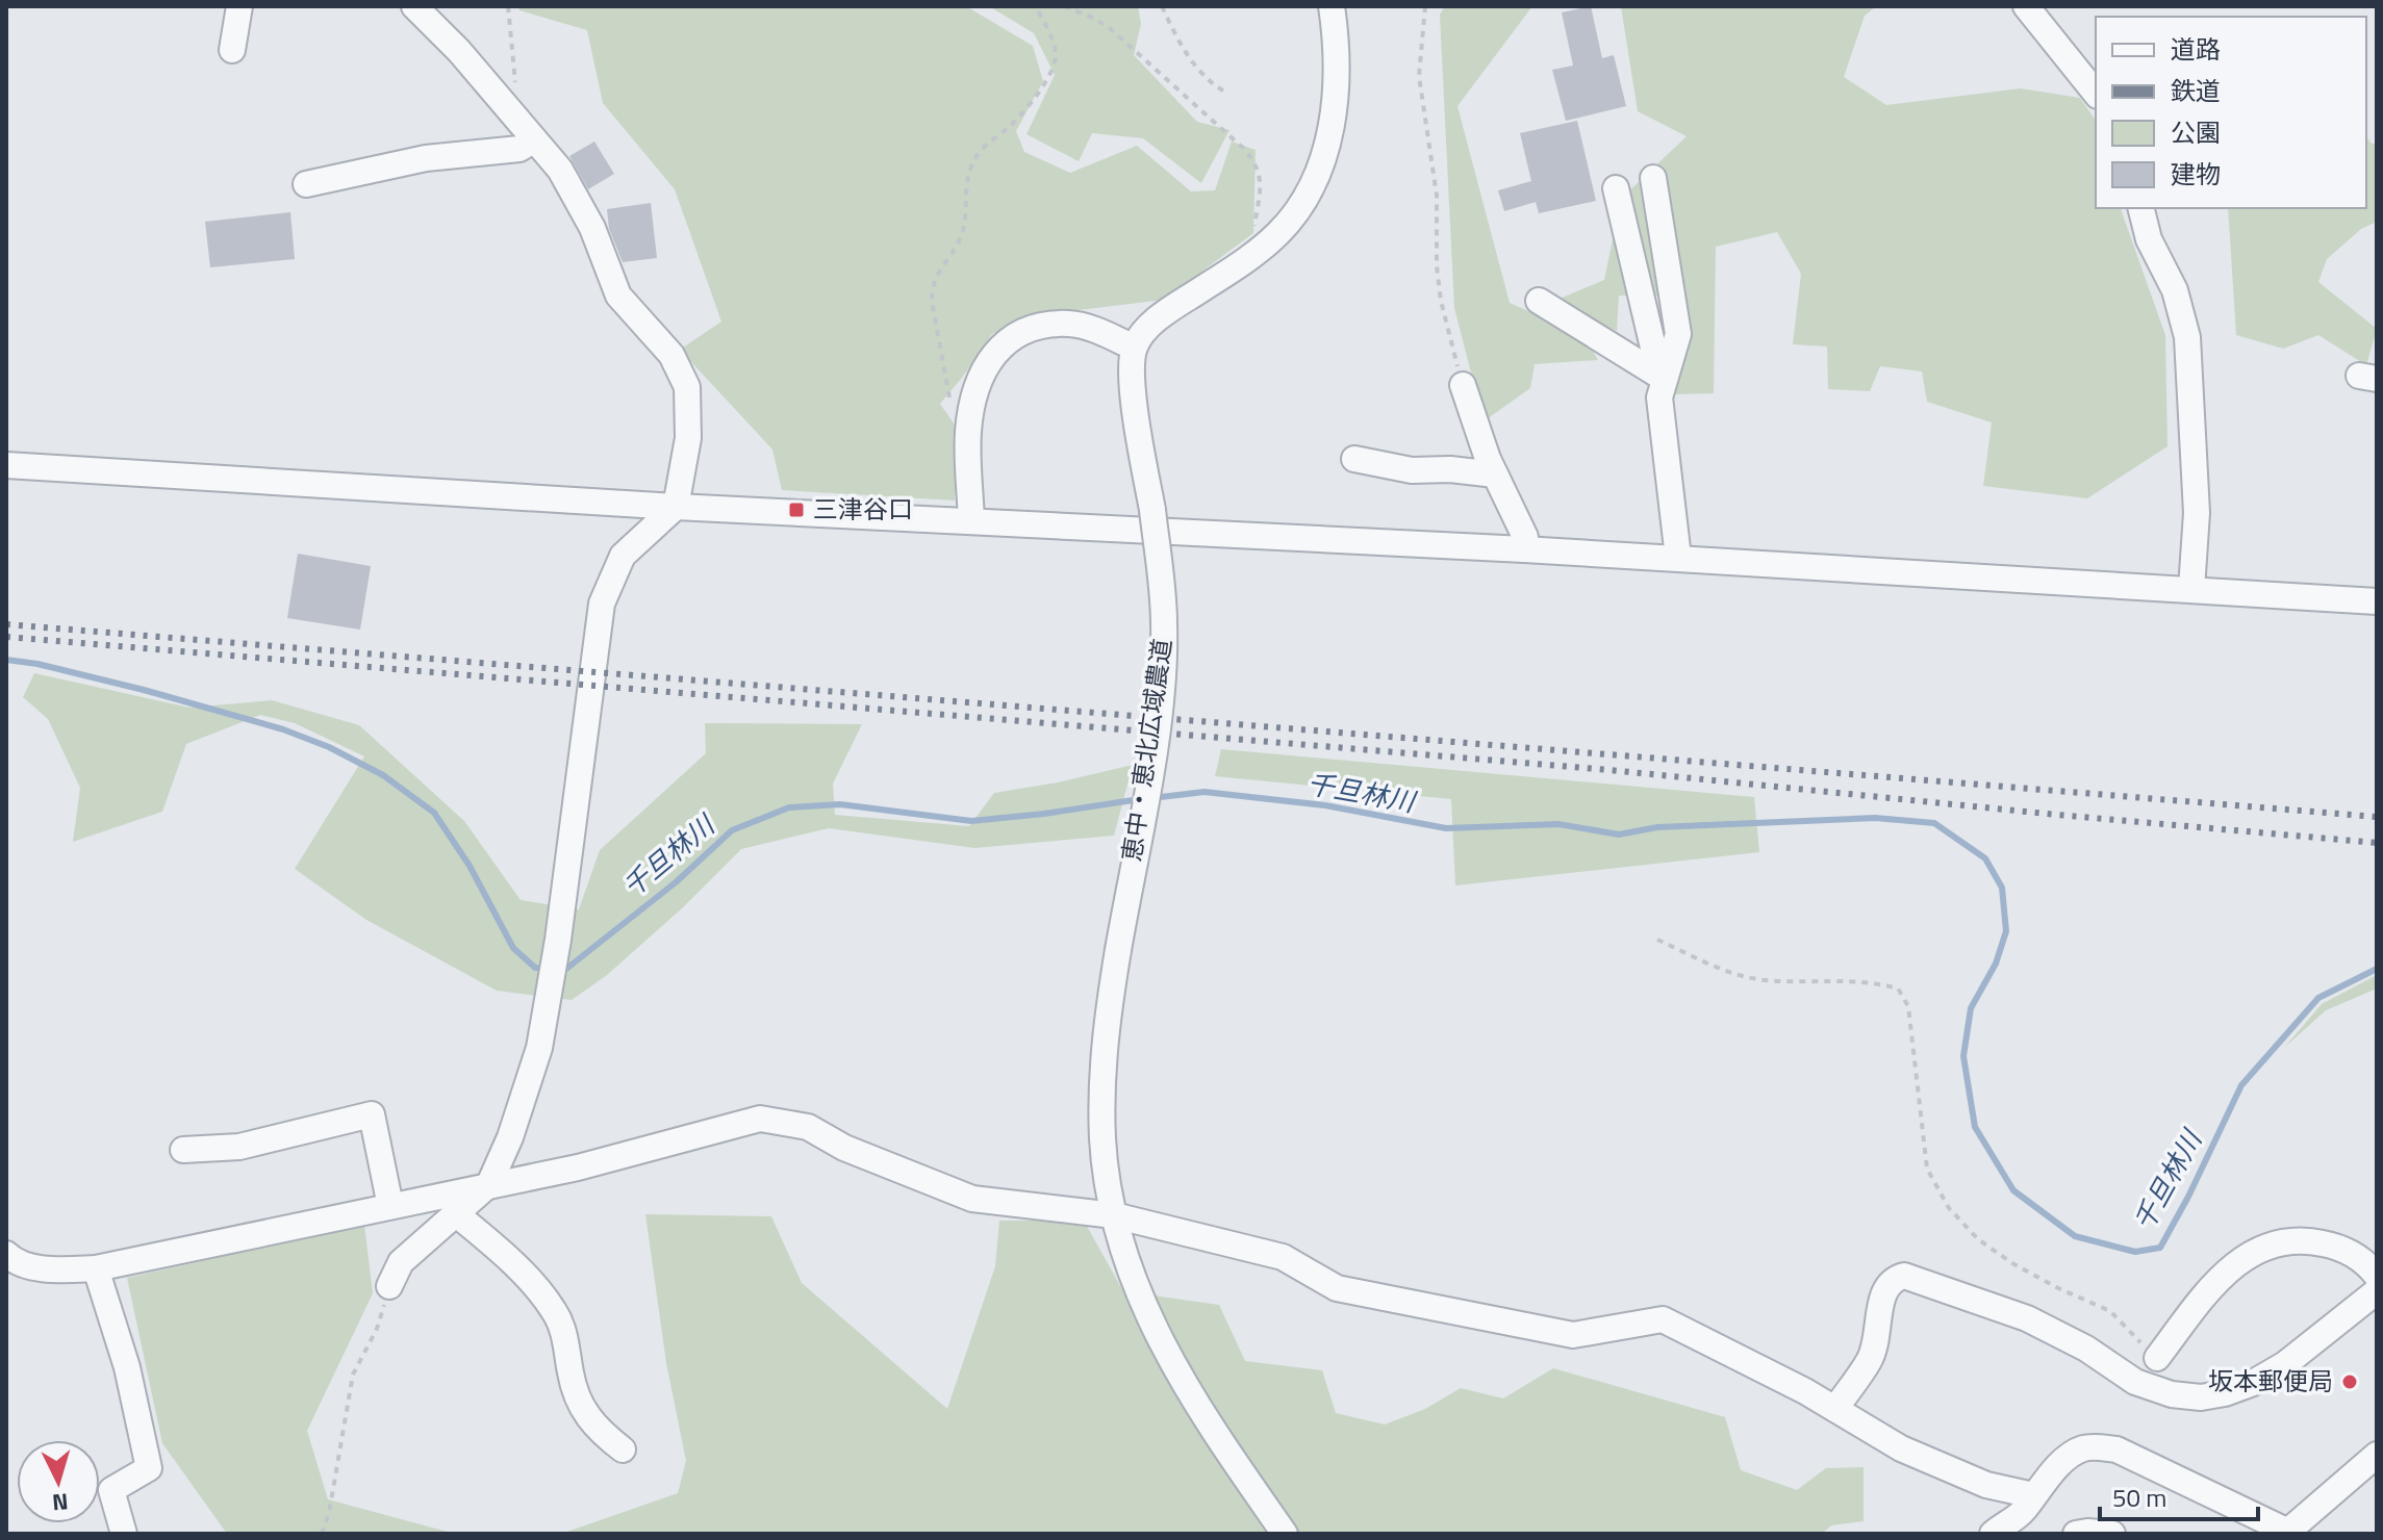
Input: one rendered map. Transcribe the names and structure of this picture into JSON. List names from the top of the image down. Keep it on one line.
{"streets":{"street":["恵中・恵北広域農道"]},"water":["千旦林川"],"places":{"transit":["三津谷口"],"other":["坂本郵便局"]},"legend":["道路","鉄道","公園","建物"],"scale_bar":"50 m","north":"bottom"}
